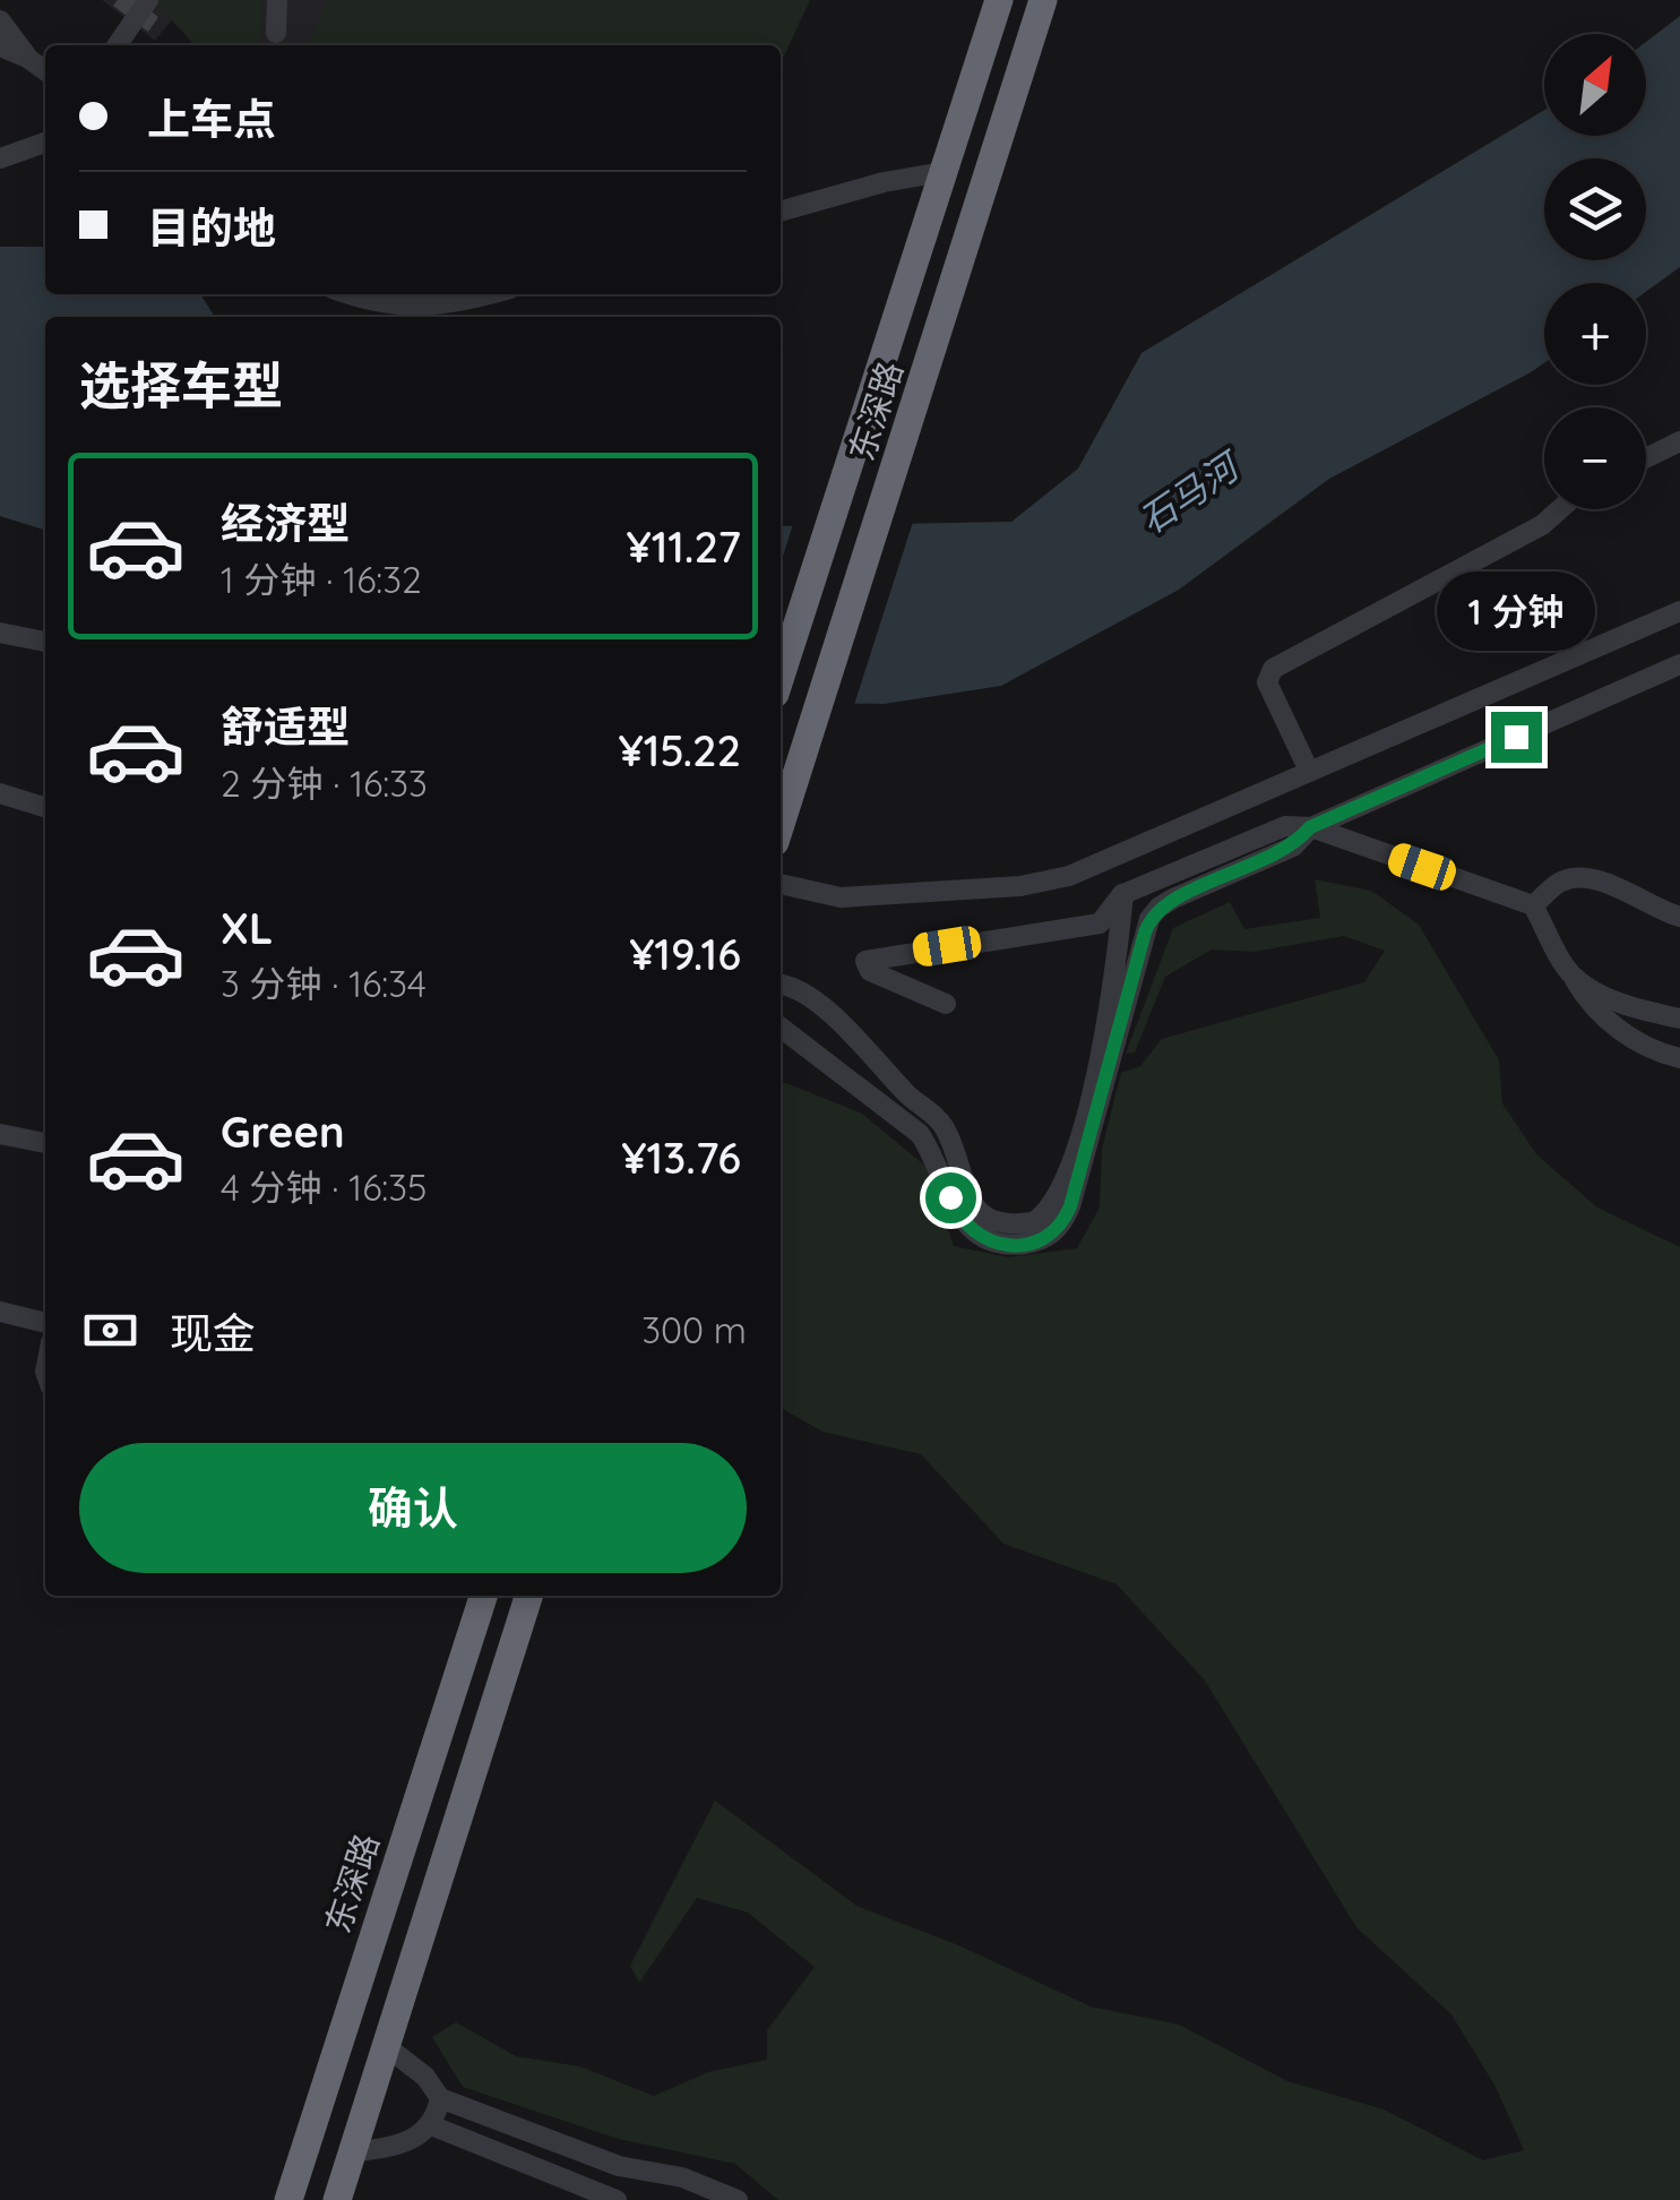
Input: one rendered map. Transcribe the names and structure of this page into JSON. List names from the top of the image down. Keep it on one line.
{"streets":{"highway":["东深路"]},"water":["石马河"],"north":"top right","page":{"map_buttons":["+","−"],"banner":["上车点","目的地"],"heading":"选择车型","list":[{"name":"经济型","note":"1 分钟 · 16:32","value":"¥11.27"},{"name":"舒适型","note":"2 分钟 · 16:33","value":"¥15.22"},{"name":"XL","note":"3 分钟 · 16:34","value":"¥19.16"},{"name":"Green","note":"4 分钟 · 16:35","value":"¥13.76"}],"bubble":"1 分钟","pay":["现金","300 m"],"buttons":"确认"}}
